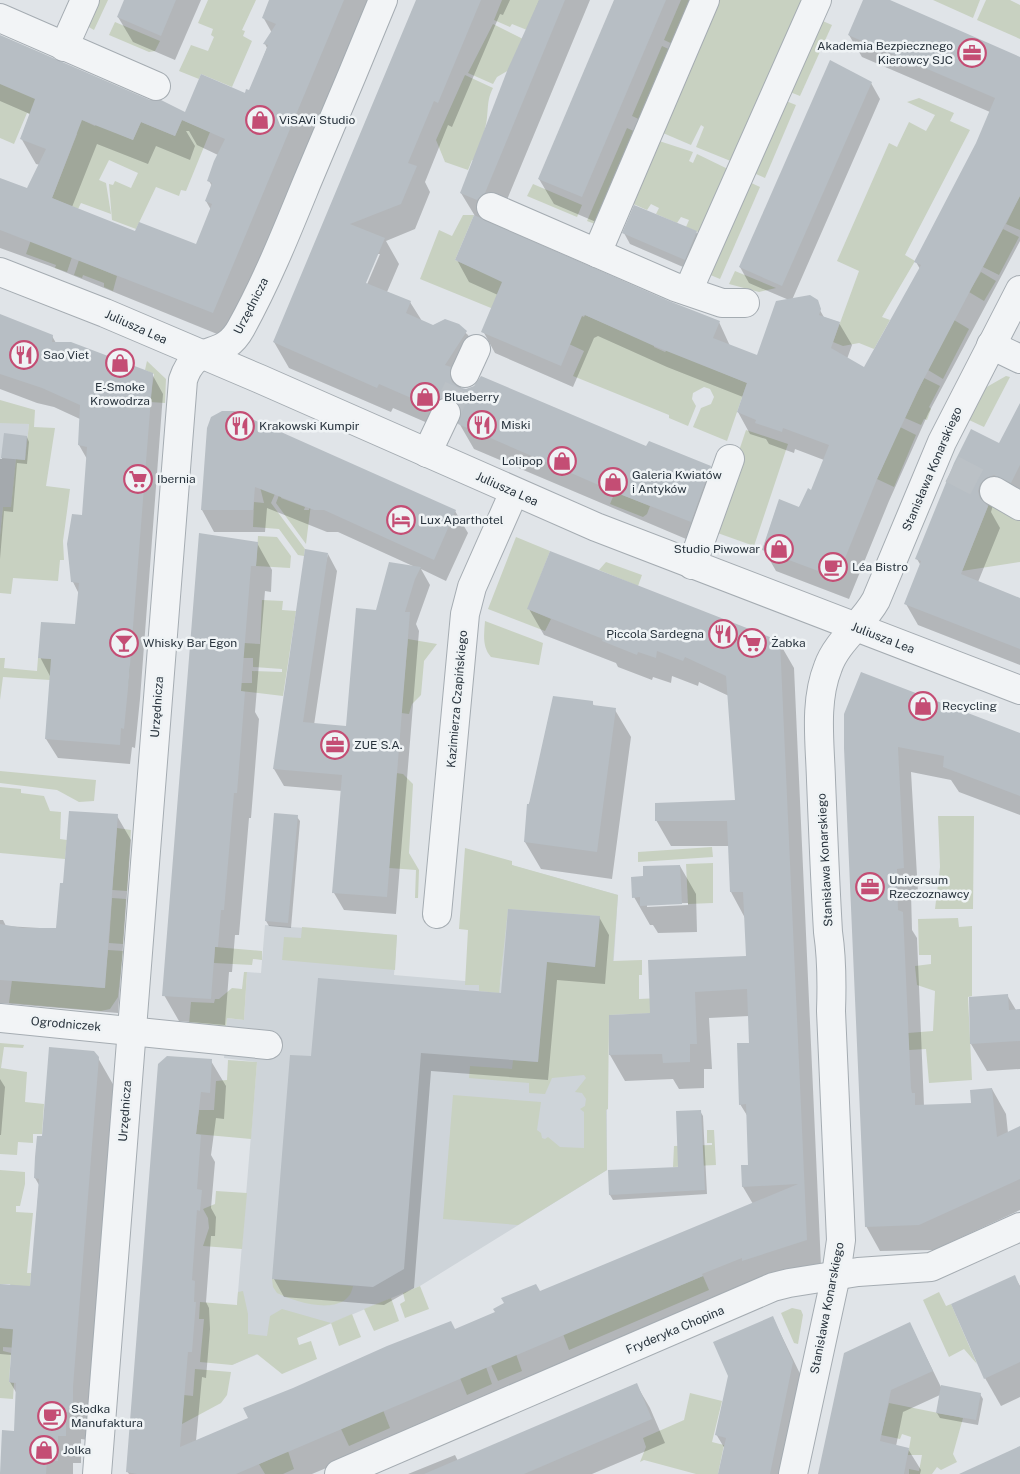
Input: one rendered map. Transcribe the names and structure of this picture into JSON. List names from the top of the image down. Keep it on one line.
{"streets":{"street":["Urzędnicza","Juliusza Lea","Stanisława Konarskiego","Kazimierza Czapińskiego","Ogrodniczek","Fryderyka Chopina"]},"crossings":[["Urzędnicza","Juliusza Lea"],["Urzędnicza","Ogrodniczek"],["Juliusza Lea","Stanisława Konarskiego"],["Juliusza Lea","Kazimierza Czapińskiego"],["Stanisława Konarskiego","Fryderyka Chopina"]],"places":{"office":["Akademia Bezpiecznego Kierowcy SJC","ZUE S.A.","Universum Rzeczoznawcy"],"shop":["ViSAVi Studio","E-Smoke Krowodrza","Blueberry","Lolipop","Galeria Kwiatów i Antyków","Studio Piwowar","Recycling","Jolka"],"restaurant":["Sao Viet","Miski","Krakowski Kumpir","Piccola Sardegna"],"supermarket":["Ibernia","Żabka"],"hotel":["Lux Aparthotel"],"cafe":["Léa Bistro","Słodka Manufaktura"],"bar":["Whisky Bar Egon"]}}
